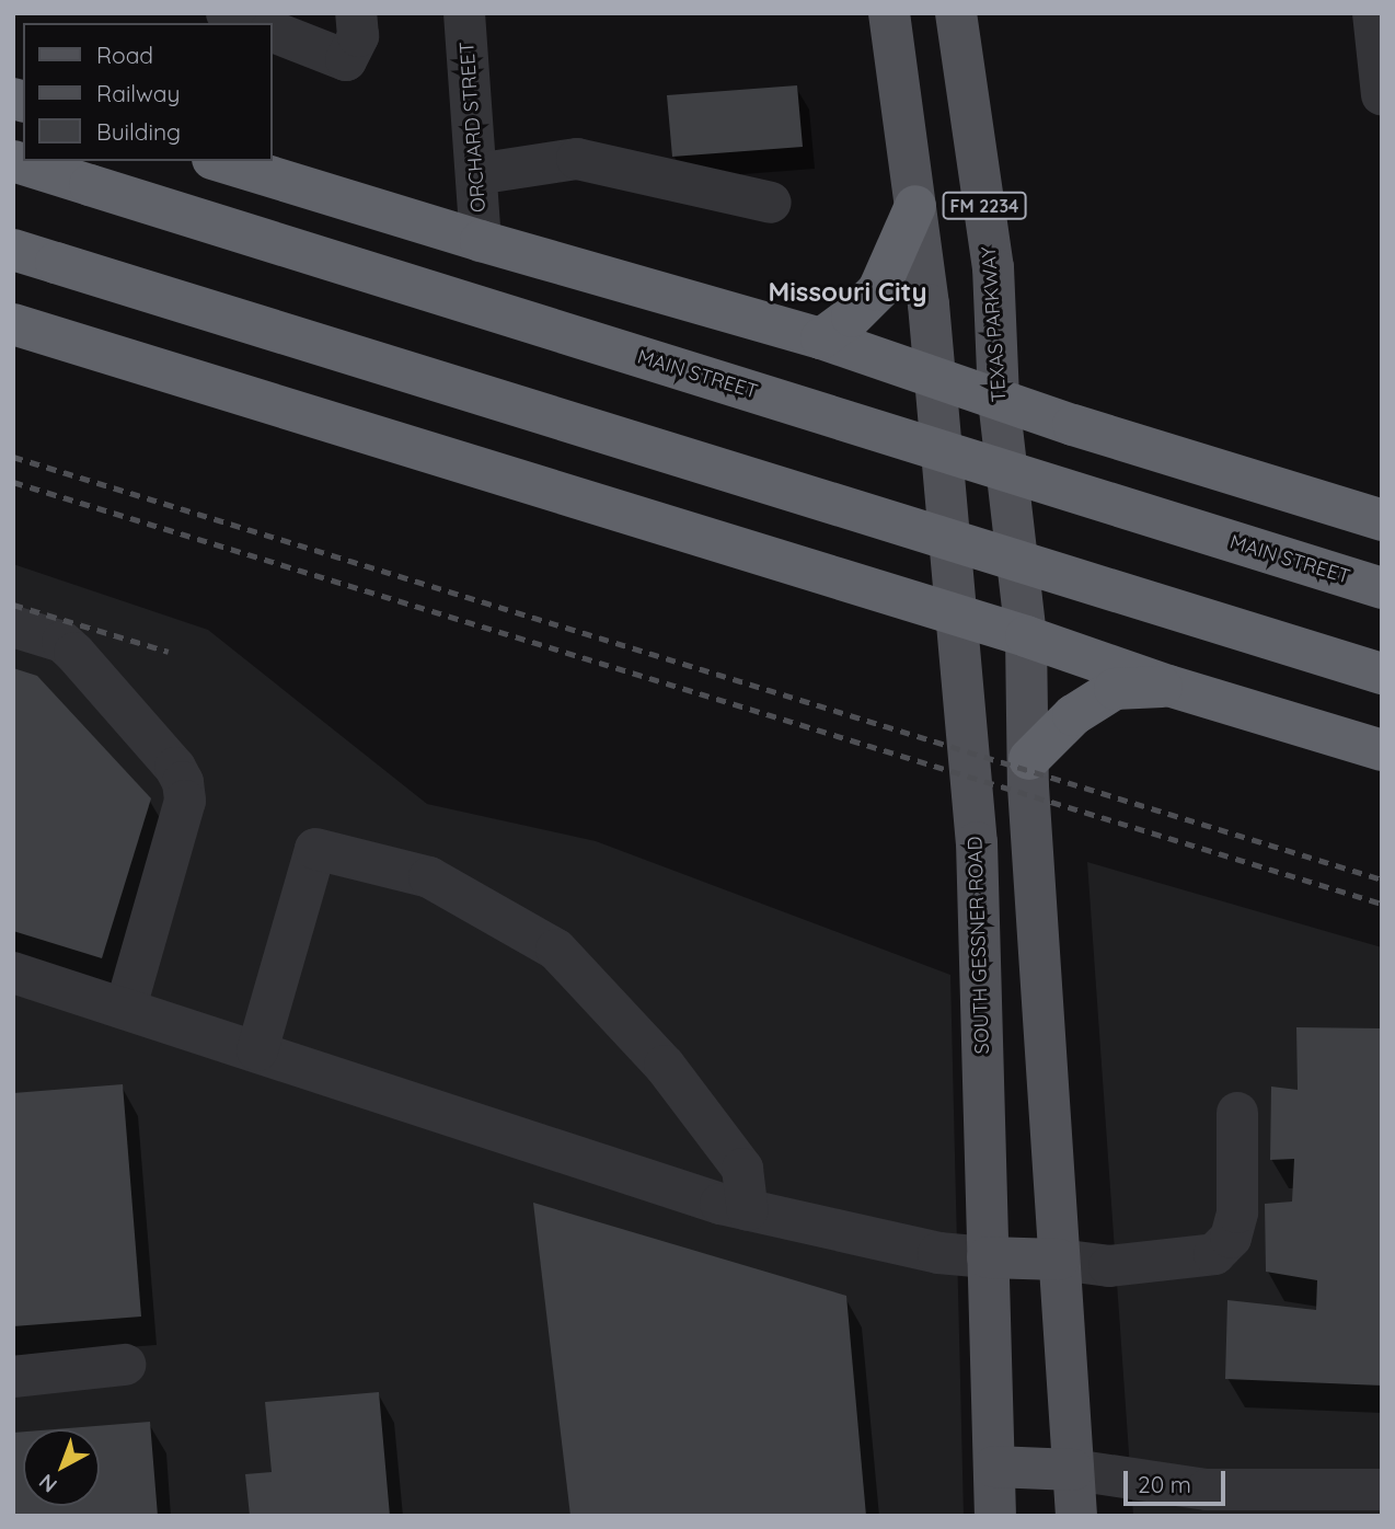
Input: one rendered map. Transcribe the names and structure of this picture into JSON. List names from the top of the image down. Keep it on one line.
{"streets":{"highway":["MAIN STREET"],"main road":["FM 2234","TEXAS PARKWAY","SOUTH GESSNER ROAD"],"street":["ORCHARD STREET"]},"crossings":[["FM 2234","SOUTH GESSNER ROAD"]],"districts":["Missouri City"],"legend":["Road","Railway","Building"],"scale_bar":"20 m","north":"bottom left"}
